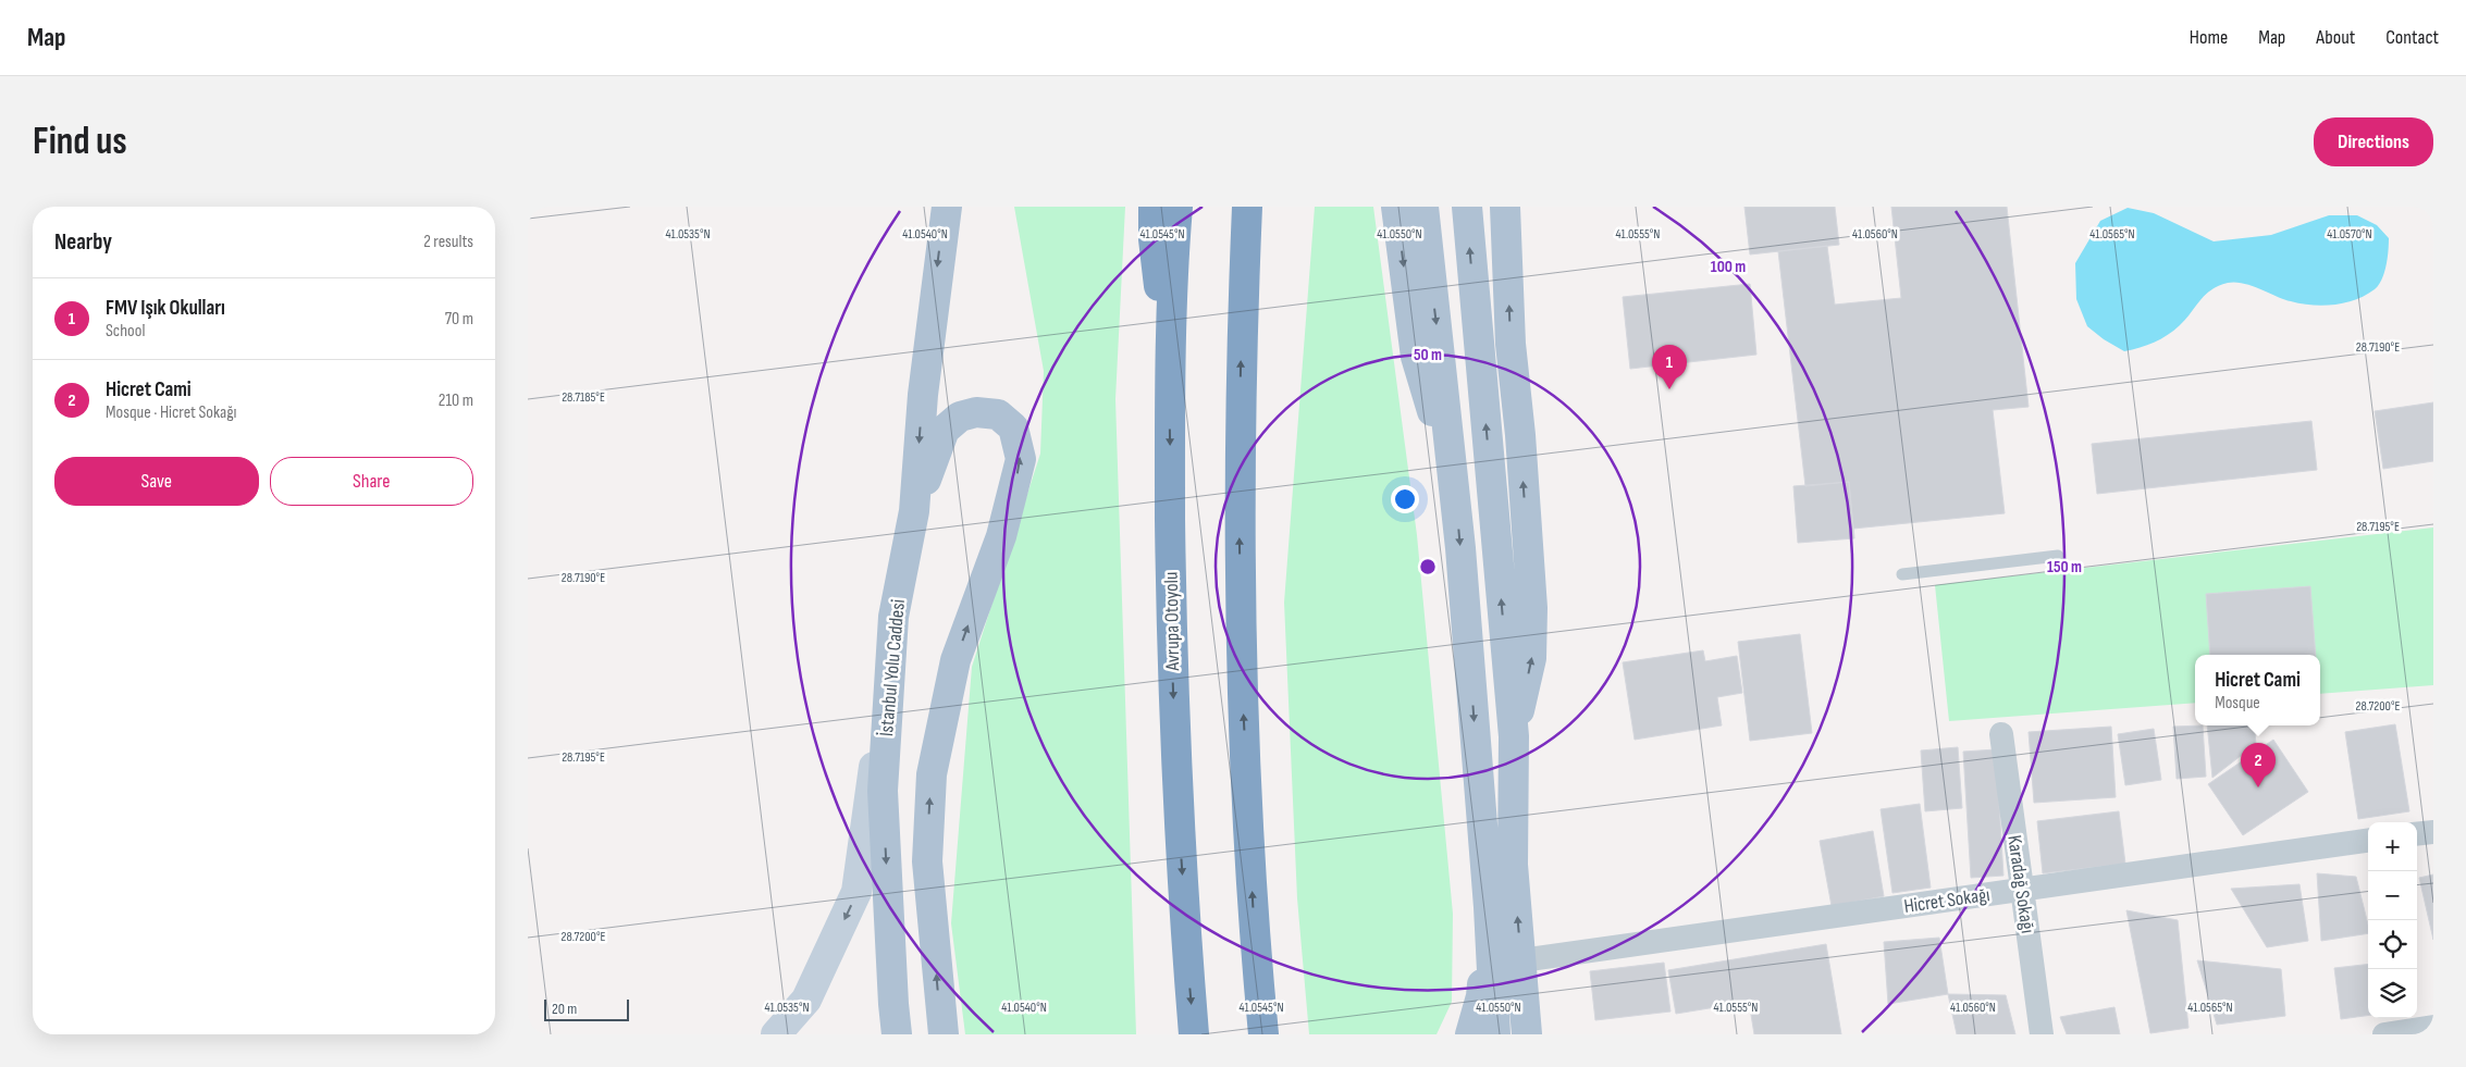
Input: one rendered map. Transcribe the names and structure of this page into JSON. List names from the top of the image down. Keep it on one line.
{"streets":{"highway":["Avrupa Otoyolu"],"main road":["İstanbul Yolu Caddesi"],"street":["Karadağ Sokağı","Hicret Sokağı"]},"crossings":[["Karadağ Sokağı","Hicret Sokağı"]],"scale_bar":"20 m","page":{"header":"Map","nav":["Home","Map","About","Contact"],"buttons":["Directions",["Save","Share"]],"title":"Find us","heading":["Nearby","2 results"],"list":[{"mark":"1","name":"FMV Işık Okulları","note":"School","value":"70 m"},{"mark":"2","name":"Hicret Cami","note":"Mosque · Hicret Sokağı","value":"210 m"}],"pins":["1","2"],"popup":["Hicret Cami","Mosque"],"map_buttons":["+","−"],"scale":"20 m"},"coordinates":["41.0535°N","41.0540°N","41.0545°N","41.0550°N","41.0555°N","41.0560°N","41.0565°N","41.0570°N","28.7190°E","28.7185°E","28.7195°E","28.7200°E"],"rings":["100 m","50 m","150 m"]}
